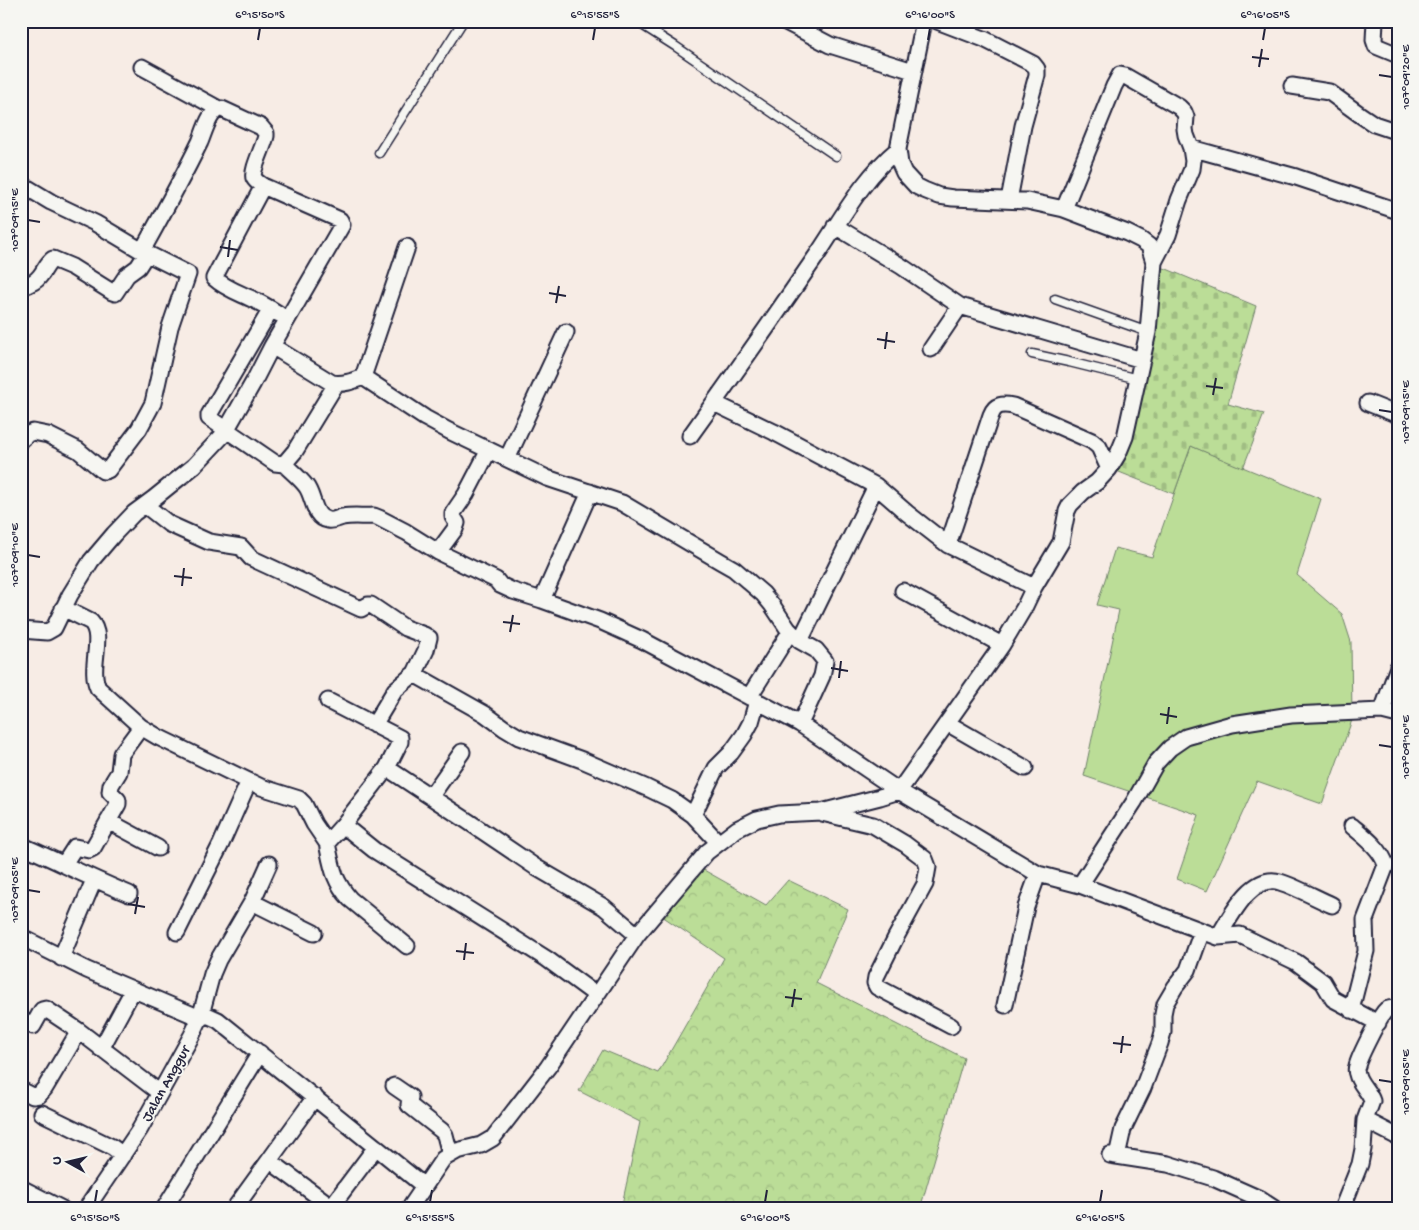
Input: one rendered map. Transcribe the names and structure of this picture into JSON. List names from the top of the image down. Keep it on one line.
{"streets":{"street":["Jalan Anggur"]},"north":"left","coordinates":["6°15'50\"S","6°15'55\"S","6°16'00\"S","6°16'05\"S","107°09'20\"E","107°09'15\"E","107°09'10\"E","107°09'05\"E"]}
